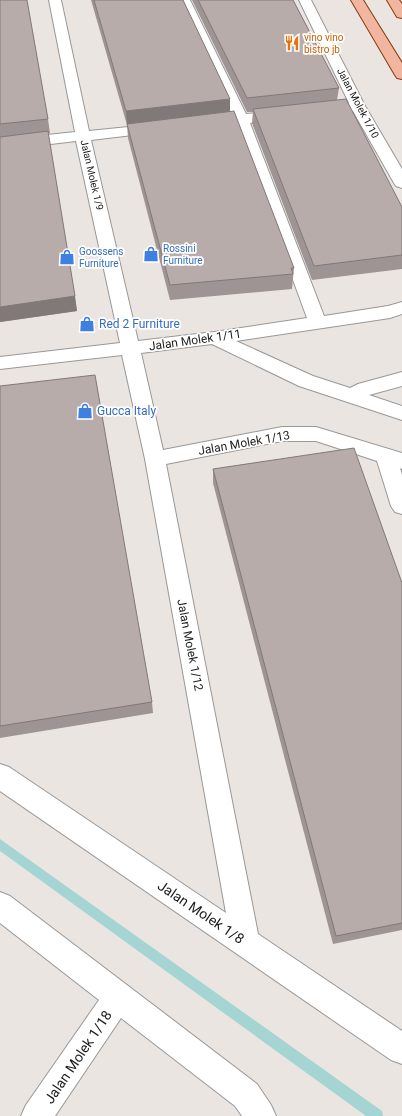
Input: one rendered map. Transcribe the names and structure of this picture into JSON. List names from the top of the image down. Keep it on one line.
{"streets":{"street":["Jalan Molek 1/10","Jalan Molek 1/9","Jalan Molek 1/11","Jalan Molek 1/13","Jalan Molek 1/12","Jalan Molek 1/8","Jalan Molek 1/18"]},"crossings":[["Jalan Molek 1/9","Jalan Molek 1/11"],["Jalan Molek 1/9","Jalan Molek 1/12"],["Jalan Molek 1/11","Jalan Molek 1/12"],["Jalan Molek 1/13","Jalan Molek 1/12"],["Jalan Molek 1/12","Jalan Molek 1/8"]],"places":{"restaurant":["vino vino bistro jb"],"shop":["Rossini Furniture","Goossens Furniture","Red 2 Furniture","Gucca Italy"]}}
